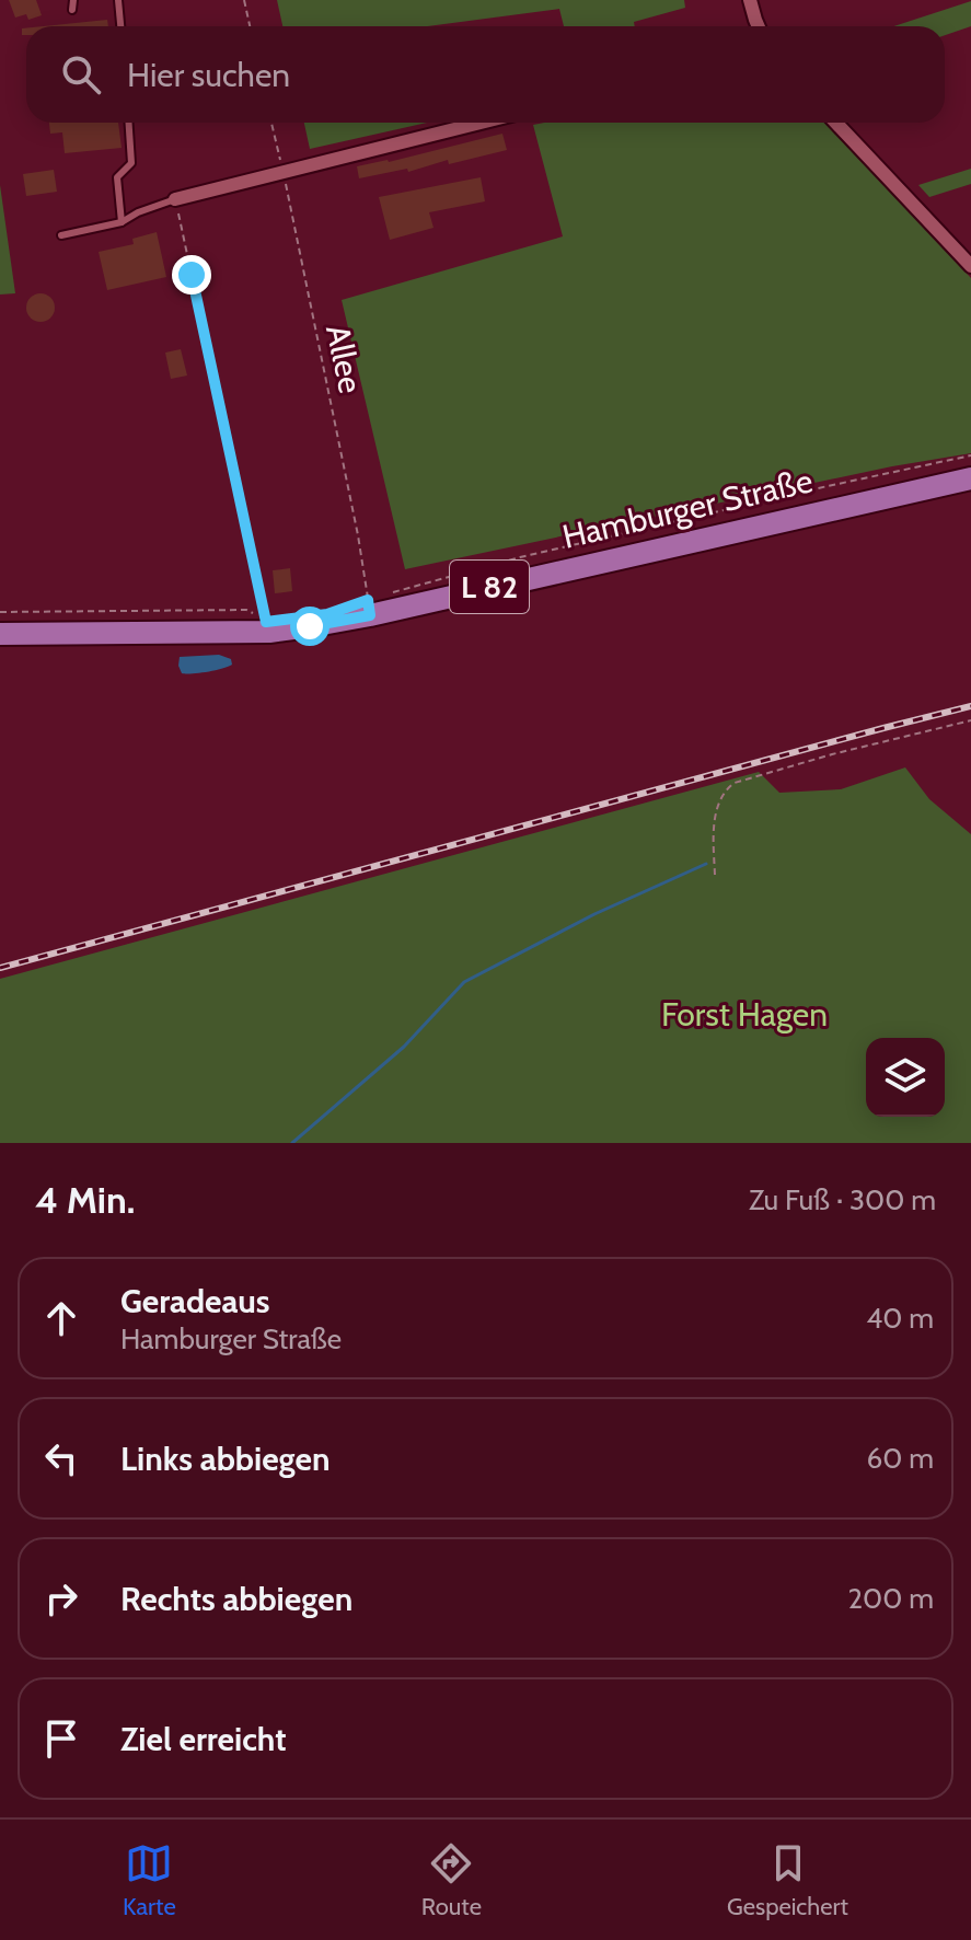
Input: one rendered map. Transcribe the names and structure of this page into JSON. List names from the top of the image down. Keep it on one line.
{"streets":{"main road":["Hamburger Straße","L 82"],"path":["Allee"]},"crossings":[["Allee","Hamburger Straße"]],"parks":["Forst Hagen"],"page":{"search":"Hier suchen","heading":["4 Min.","Zu Fuß · 300 m"],"list":[["Geradeaus","Hamburger Straße","40 m"],["Links abbiegen","60 m"],["Rechts abbiegen","200 m"],"Ziel erreicht"],"nav":["Karte","Route","Gespeichert"]}}
